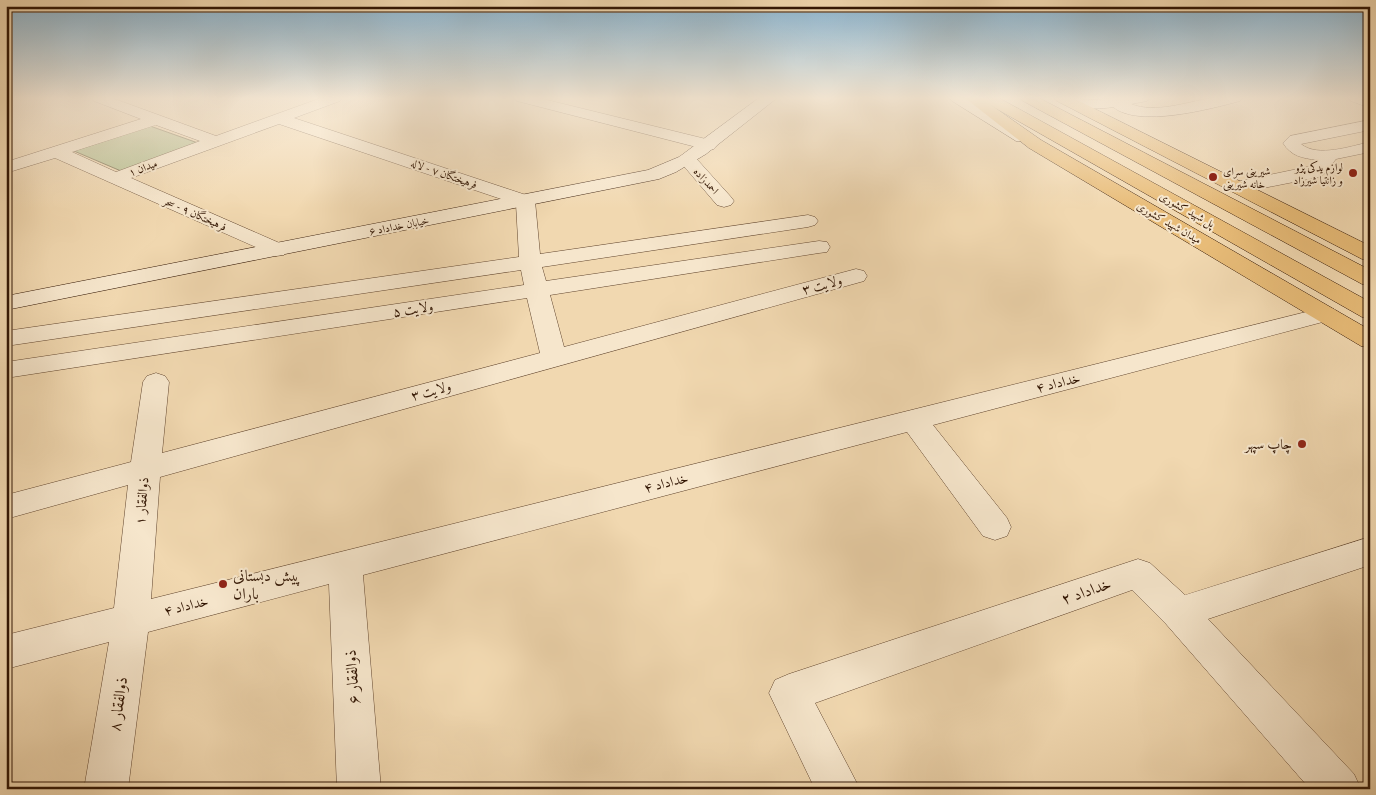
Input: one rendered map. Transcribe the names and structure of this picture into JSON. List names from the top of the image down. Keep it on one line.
{"streets":{"main road":["پل شهید کشوری","میدان شهید کشوری"],"street":["میدان ۱","فرهیختگان ۷ - لاله","احمدزاده","فرهیختگان ۹ - سحر","خیابان خداداد ۶","ولایت ۳","ولایت ۵","خداداد ۴","ذوالفقار ۱","خداداد ۲","ذوالفقار ۶","ذوالفقار ۸"]},"crossings":[["میدان ۱","فرهیختگان ۹ - سحر"],["فرهیختگان ۷ - لاله","خیابان خداداد ۶"],["احمدزاده","خیابان خداداد ۶"],["فرهیختگان ۹ - سحر","خیابان خداداد ۶"],["میدان شهید کشوری","خداداد ۴"],["ولایت ۳","ذوالفقار ۱"],["خداداد ۴","ذوالفقار ۱"],["خداداد ۴","ذوالفقار ۶"],["خداداد ۴","ذوالفقار ۸"],["ذوالفقار ۱","ذوالفقار ۸"]],"places":["لوازم یدکی پژو و زانتیا شیرزاد","شیرینی سرای خانه شیرینی","چاپ سپهر","پیش دبستانی باران"]}
